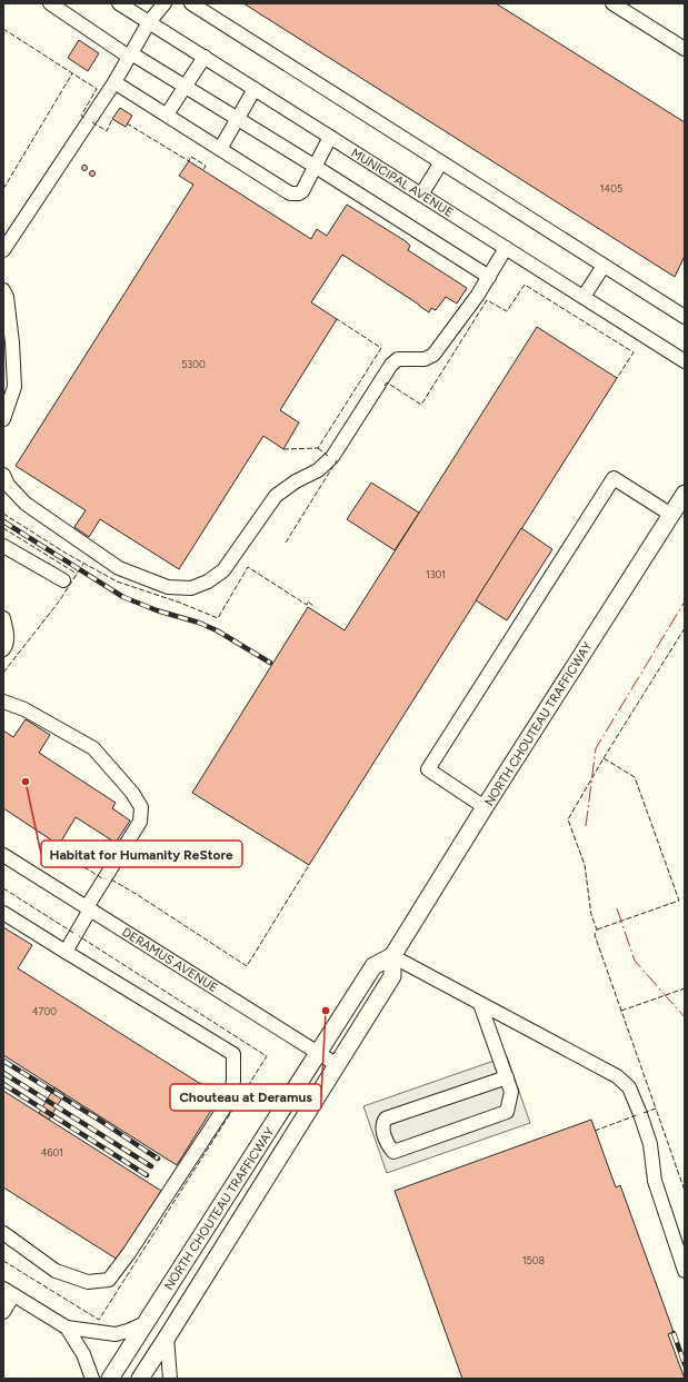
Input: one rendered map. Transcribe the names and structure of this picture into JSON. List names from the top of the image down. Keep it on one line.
{"streets":{"main road":["NORTH CHOUTEAU TRAFFICWAY"],"street":["MUNICIPAL AVENUE","DERAMUS AVENUE"]},"crossings":[["NORTH CHOUTEAU TRAFFICWAY","DERAMUS AVENUE"]],"places":["Habitat for Humanity ReStore","Chouteau at Deramus"],"house_numbers":["1405","5300","1301","4700","4601","1508"]}
